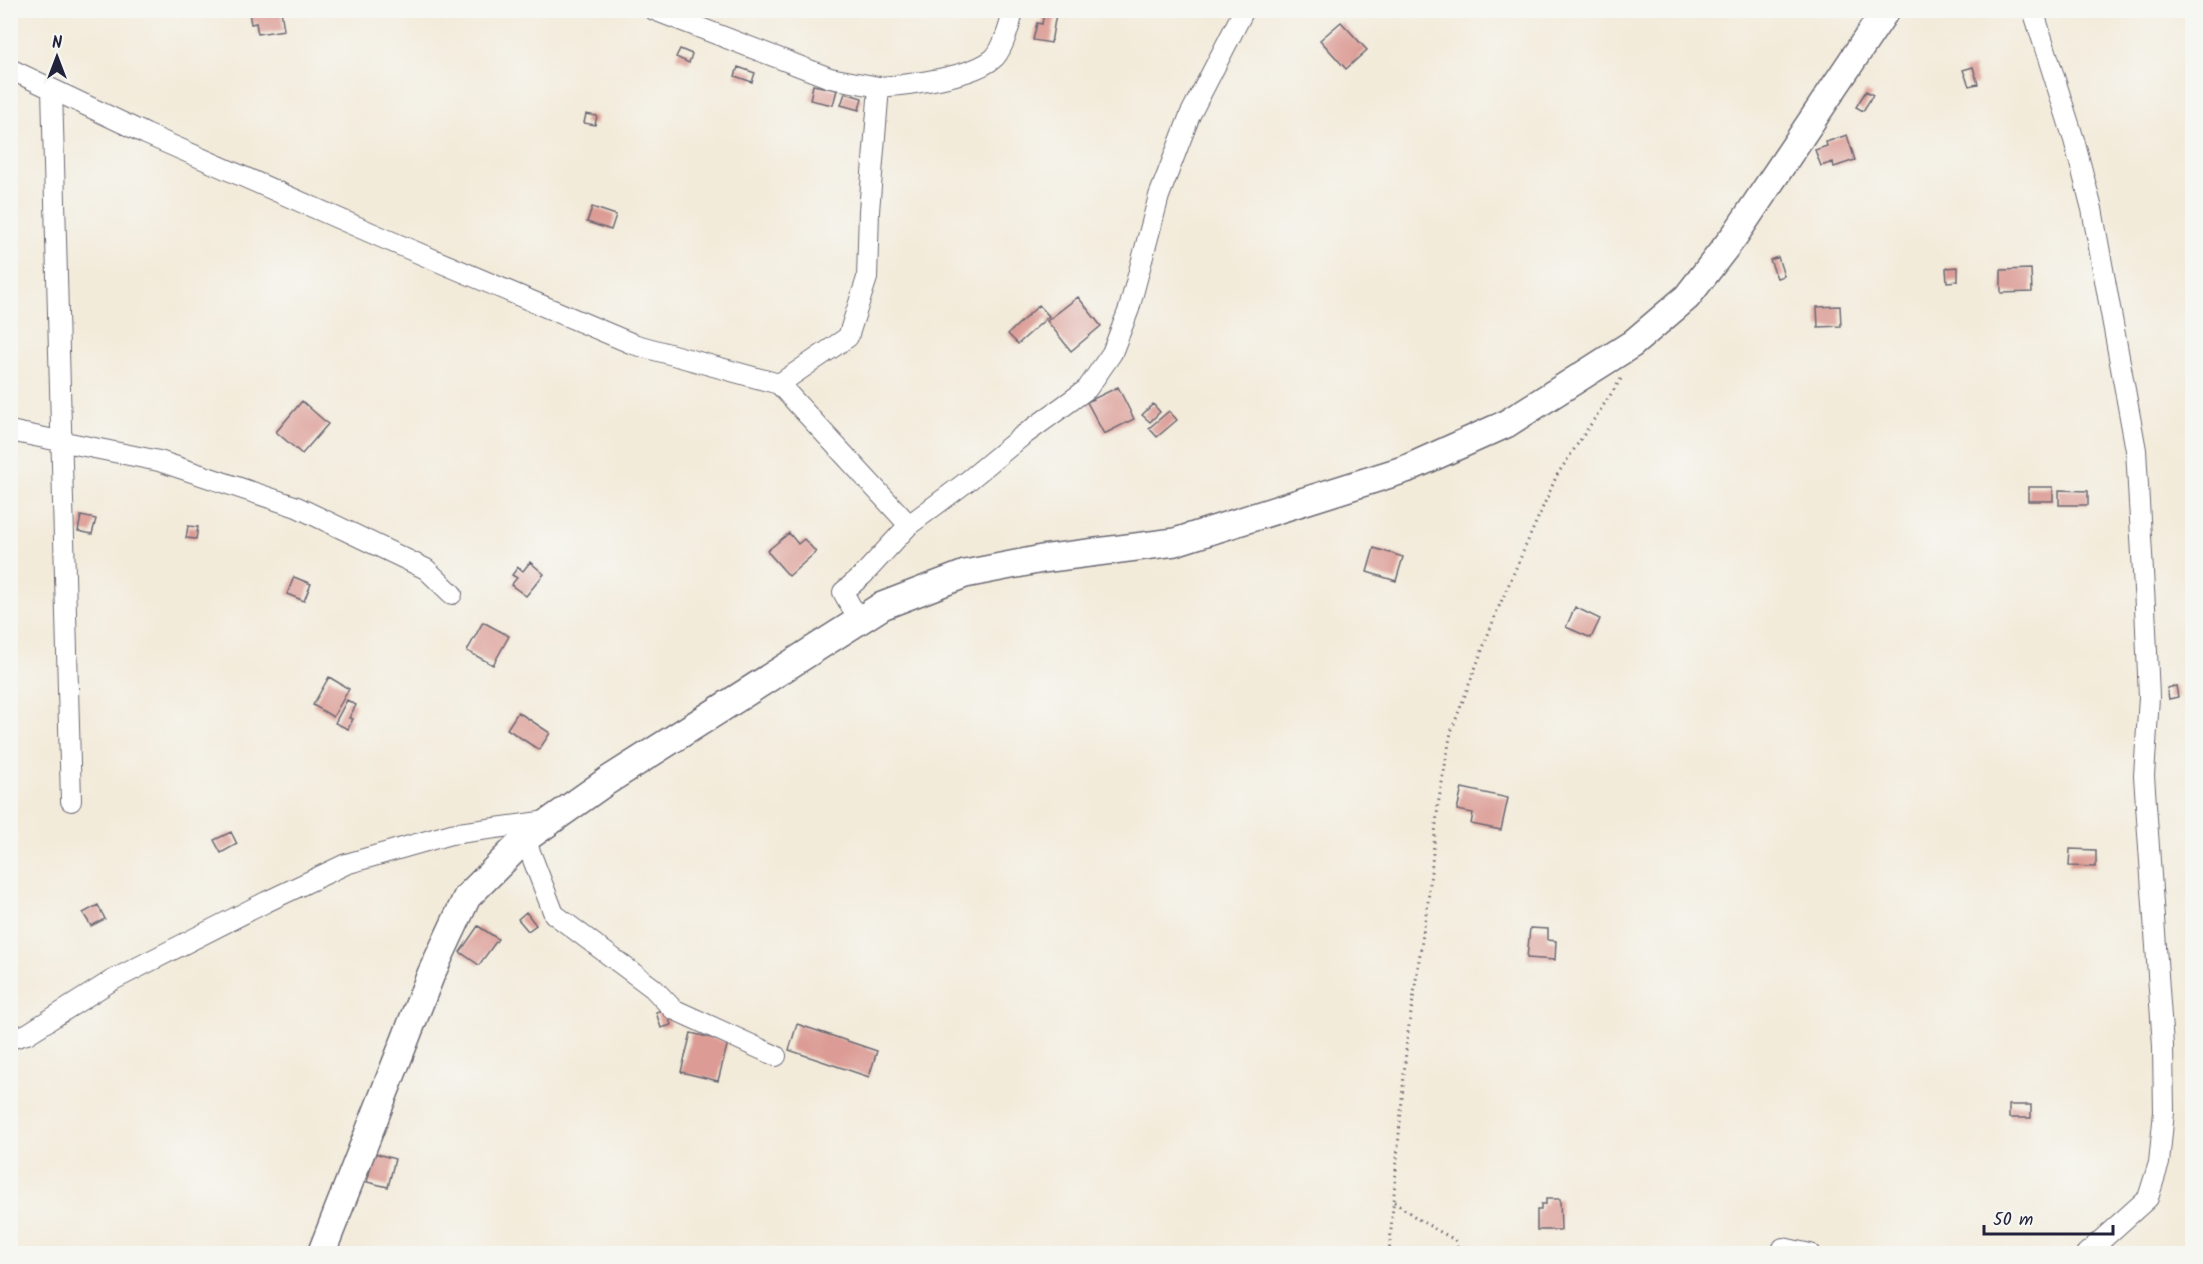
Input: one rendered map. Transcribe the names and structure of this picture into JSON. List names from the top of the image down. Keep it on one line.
{"scale_bar":"50 m","north":"top"}
